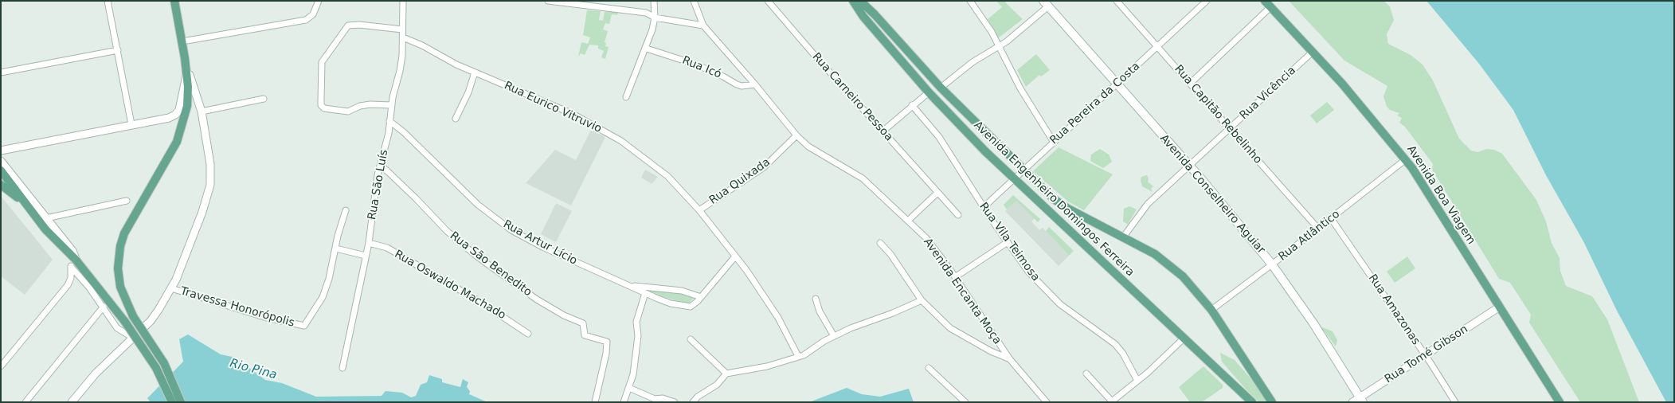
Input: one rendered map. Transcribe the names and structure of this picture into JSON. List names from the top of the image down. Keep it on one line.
{"streets":{"main road":["Avenida Conselheiro Aguiar","Avenida Boa Viagem","Avenida Engenheiro Domingos Ferreira"],"street":["Rua Icó","Rua Vicência","Rua Carneiro Pessoa","Rua Pereira da Costa","Rua Eurico Vitruvio","Rua Capitão Rebelinho","Rua Quixada","Rua São Luís","Rua Atlântico","Rua Vila Teimosa","Rua Artur Lício","Rua São Benedito","Rua Oswaldo Machado","Avenida Encanta Moça","Travessa Honorópolis","Rua Amazonas","Rua Tomé Gibson"]},"crossings":[["Rua Icó","Avenida Encanta Moça"],["Rua Vicência","Rua Capitão Rebelinho"],["Rua Vicência","Avenida Conselheiro Aguiar"],["Rua Vicência","Avenida Boa Viagem"],["Rua Vicência","Avenida Engenheiro Domingos Ferreira"],["Rua Pereira da Costa","Rua Capitão Rebelinho"],["Rua Pereira da Costa","Avenida Conselheiro Aguiar"],["Rua Pereira da Costa","Avenida Engenheiro Domingos Ferreira"],["Rua Pereira da Costa","Rua Vila Teimosa"],["Rua Eurico Vitruvio","Rua Quixada"],["Rua Eurico Vitruvio","Rua São Luís"],["Rua Eurico Vitruvio","Rua Artur Lício"],["Rua Capitão Rebelinho","Rua Atlântico"],["Rua Quixada","Avenida Encanta Moça"],["Rua São Luís","Rua Artur Lício"],["Rua São Luís","Rua São Benedito"],["Rua São Luís","Rua Oswaldo Machado"],["Avenida Conselheiro Aguiar","Rua Atlântico"],["Avenida Conselheiro Aguiar","Rua Tomé Gibson"],["Avenida Boa Viagem","Rua Atlântico"],["Avenida Boa Viagem","Rua Tomé Gibson"],["Avenida Engenheiro Domingos Ferreira","Rua Atlântico"],["Rua Atlântico","Rua Amazonas"],["Rua Amazonas","Rua Tomé Gibson"]],"water":["Rio Pina"]}
